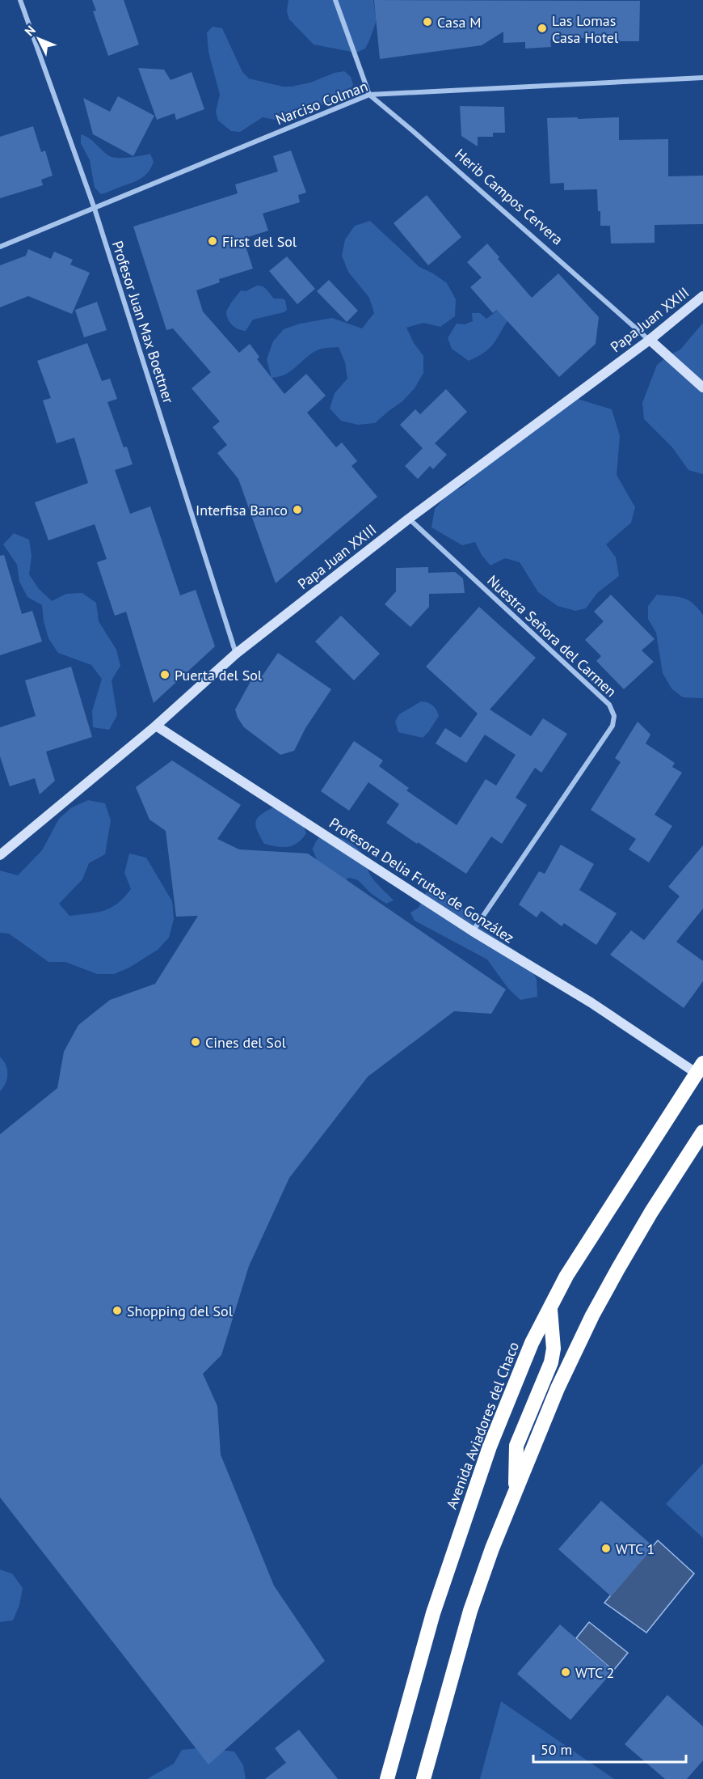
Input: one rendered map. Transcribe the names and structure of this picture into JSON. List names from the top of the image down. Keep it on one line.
{"streets":{"highway":["Avenida Aviadores del Chaco"],"street":["Narciso Colman","Herib Campos Cervera","Papa Juan XXIII","Profesor Juan Max Boettner","Nuestra Señora del Carmen","Profesora Delia Frutos de González"]},"crossings":[["Narciso Colman","Herib Campos Cervera"],["Narciso Colman","Profesor Juan Max Boettner"],["Herib Campos Cervera","Papa Juan XXIII"],["Papa Juan XXIII","Profesor Juan Max Boettner"],["Papa Juan XXIII","Nuestra Señora del Carmen"],["Papa Juan XXIII","Profesora Delia Frutos de González"],["Nuestra Señora del Carmen","Profesora Delia Frutos de González"],["Profesora Delia Frutos de González","Avenida Aviadores del Chaco"]],"places":["Casa M","Las Lomas Casa Hotel","First del Sol","Interfisa Banco","Puerta del Sol","Cines del Sol","Shopping del Sol","WTC 1","WTC 2"],"scale_bar":"50 m","north":"top left"}
